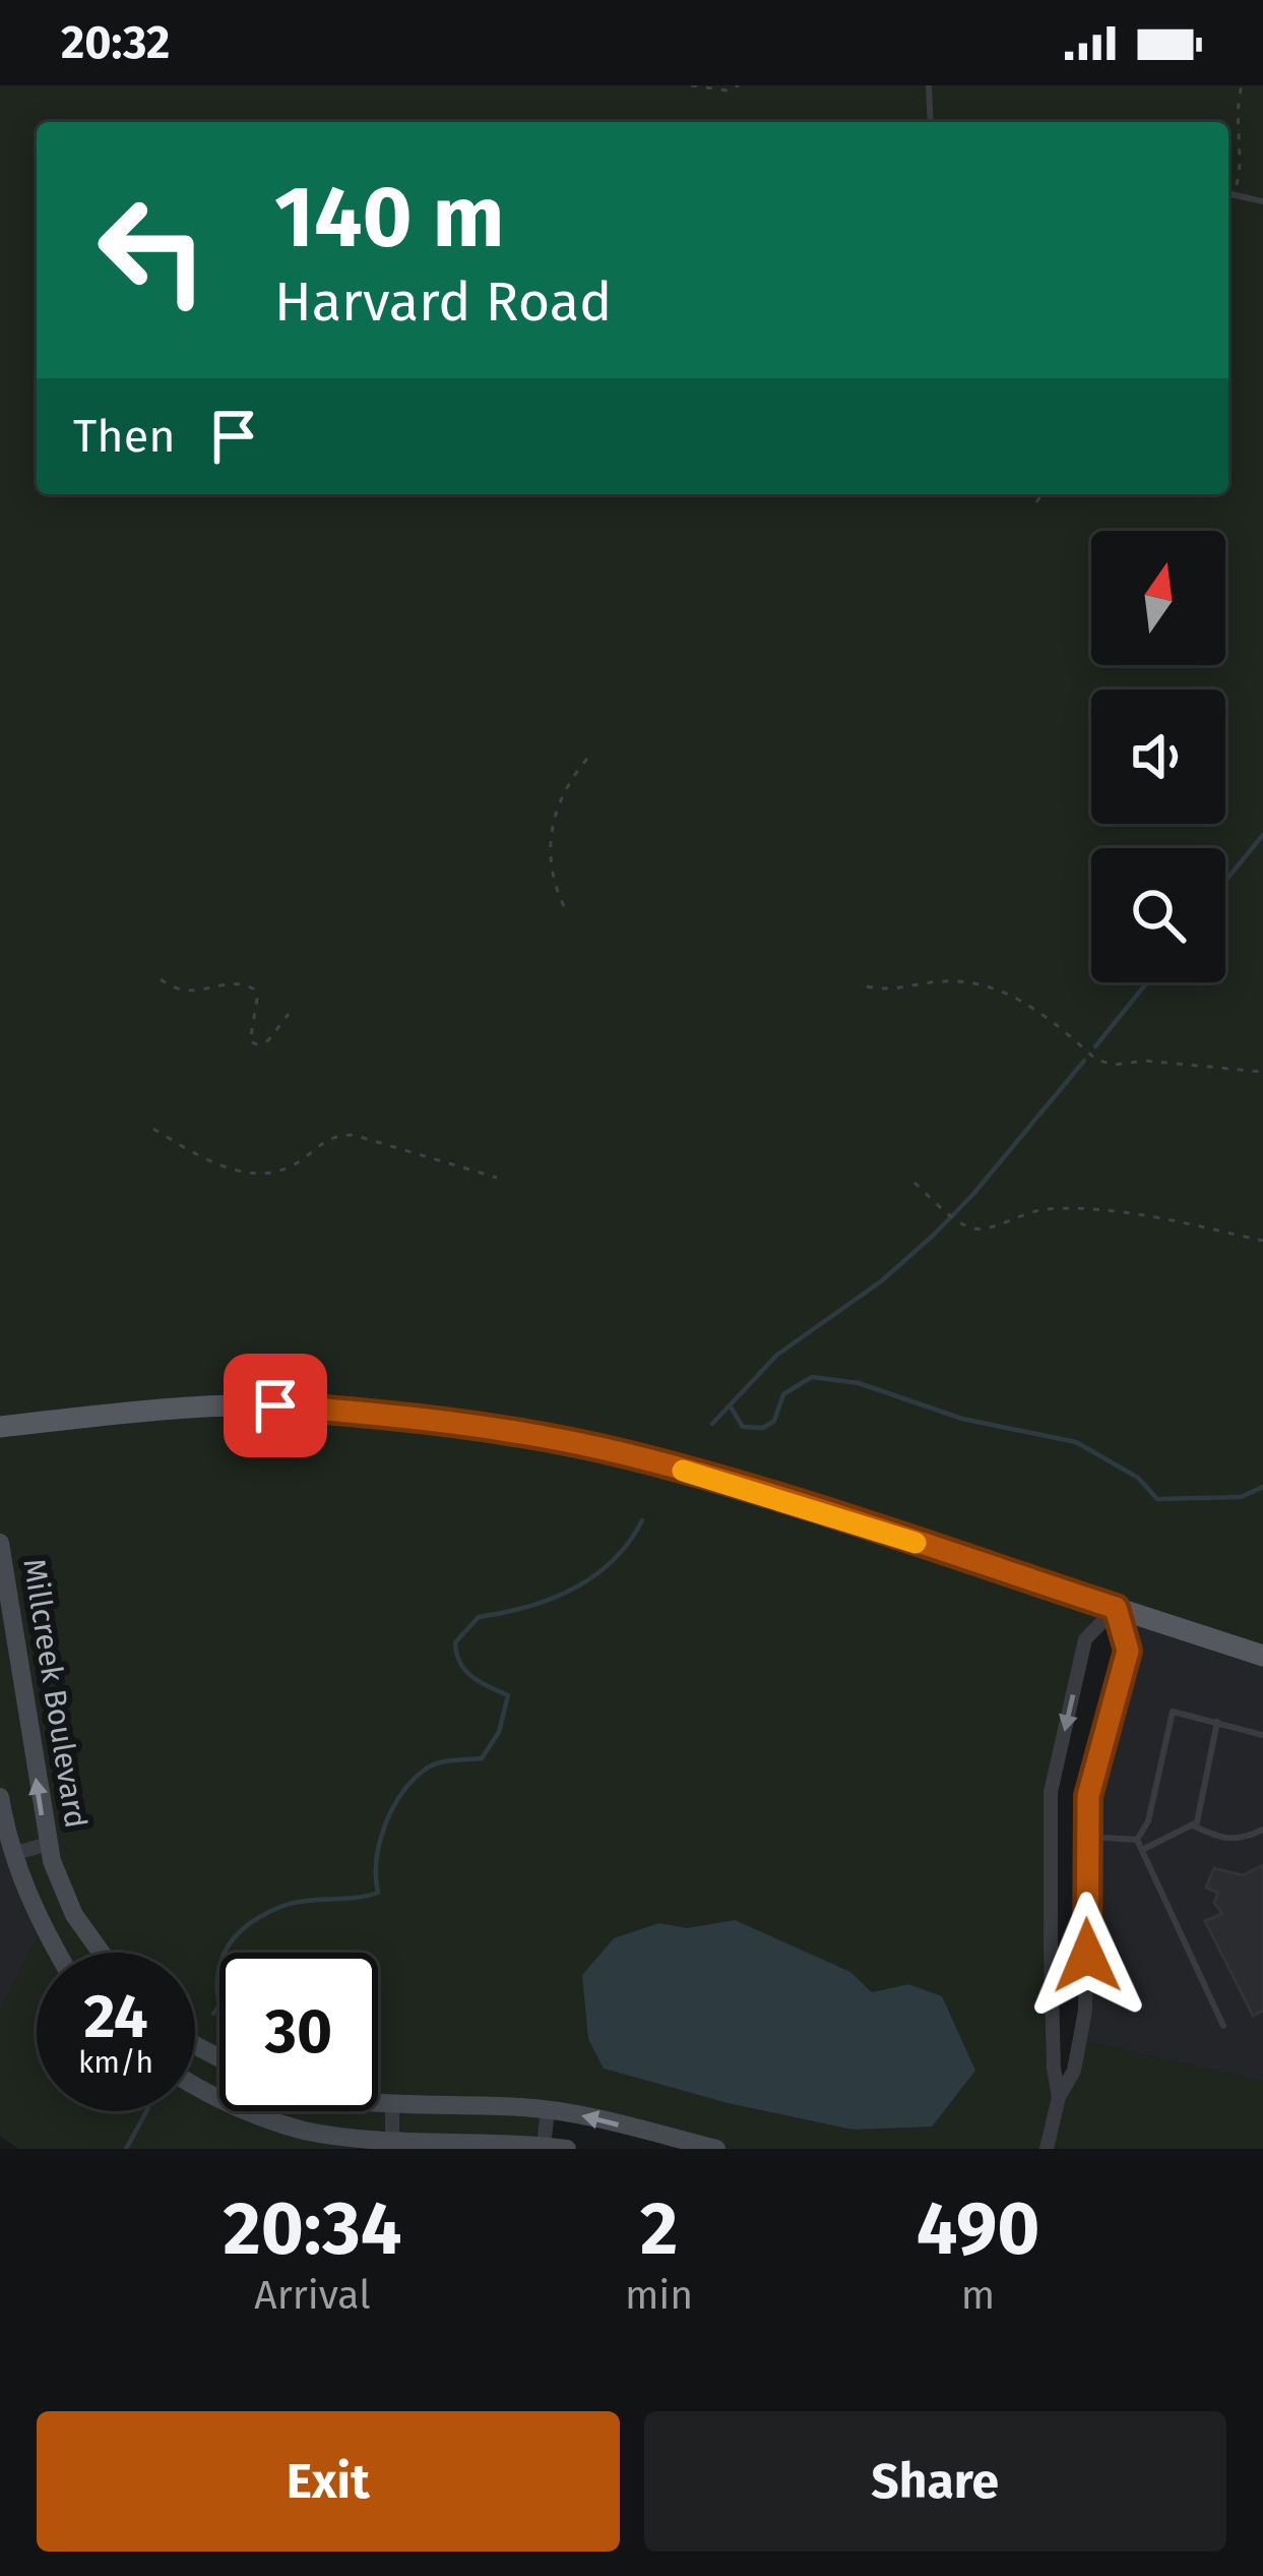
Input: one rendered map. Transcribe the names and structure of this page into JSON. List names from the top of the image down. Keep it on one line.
{"streets":{"street":["Millcreek Boulevard"]},"one_way":["Millcreek Boulevard"],"north":"top","page":{"status":"20:32","turn":["140 m","Harvard Road"],"then":"Then","speed":"24 km/h","limit":"30","eta":["20:34","Arrival","2","min","490","m"],"buttons":["Exit","Share"]}}
